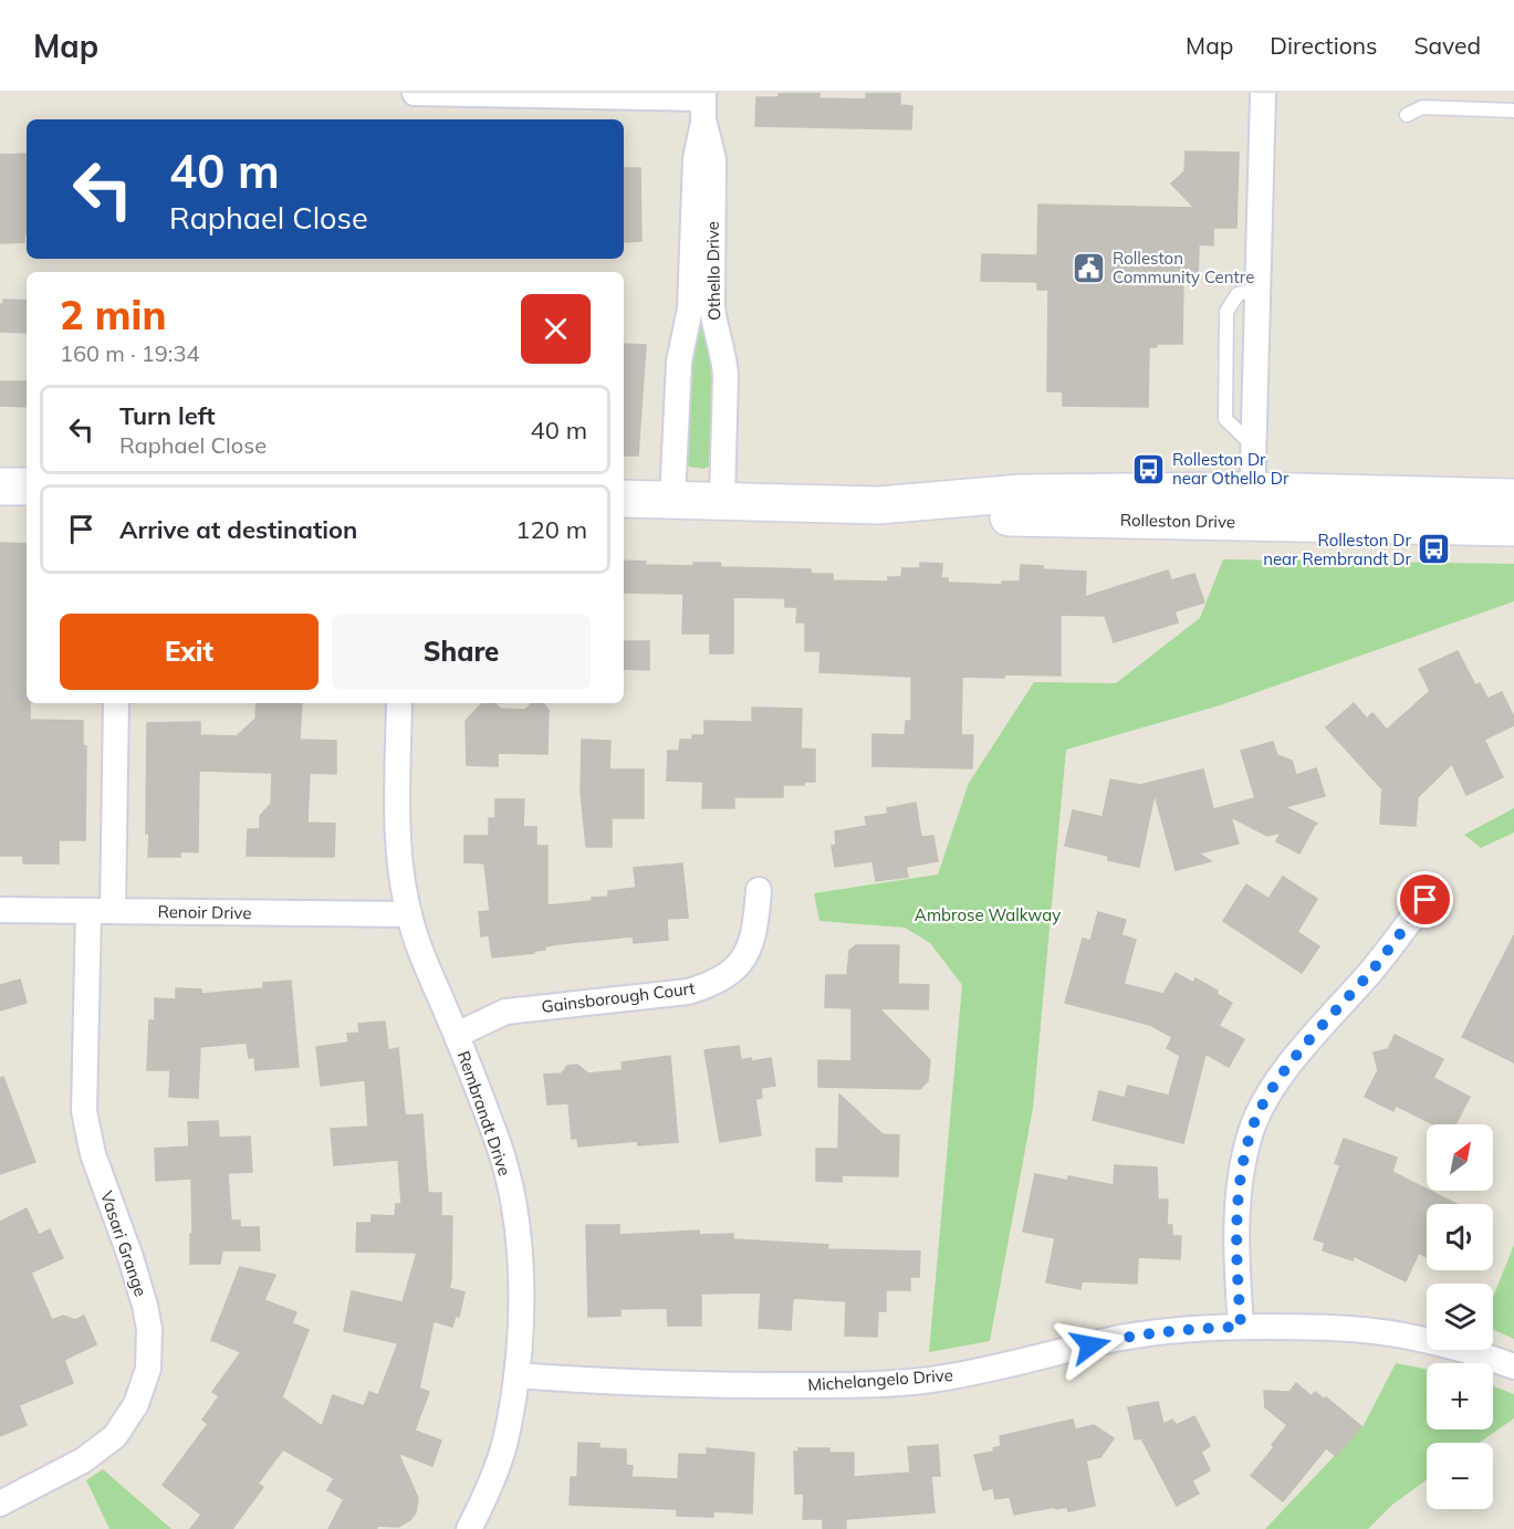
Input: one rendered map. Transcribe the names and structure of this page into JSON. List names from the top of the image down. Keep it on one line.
{"streets":{"main road":["Rolleston Drive"],"street":["Othello Drive","Renoir Drive","Gainsborough Court","Rembrandt Drive","Vasari Grange","Michelangelo Drive"]},"crossings":[["Othello Drive","Rolleston Drive"],["Renoir Drive","Rembrandt Drive"],["Renoir Drive","Vasari Grange"],["Gainsborough Court","Rembrandt Drive"],["Rembrandt Drive","Michelangelo Drive"]],"parks":["Ambrose Walkway"],"places":{"public building":["Rolleston Community Centre"],"bus stop":["Rolleston Dr near Othello Dr","Rolleston Dr near Rembrandt Dr"]},"north":"top right","page":{"header":"Map","nav":["Map","Directions","Saved"],"turn":["40 m","Raphael Close"],"heading":["2 min","160 m · 19:34"],"list":[{"name":"Turn left","note":"Raphael Close","value":"40 m"},{"name":"Arrive at destination","value":"120 m"}],"buttons":["Exit","Share"],"map_buttons":["+","−"]}}
